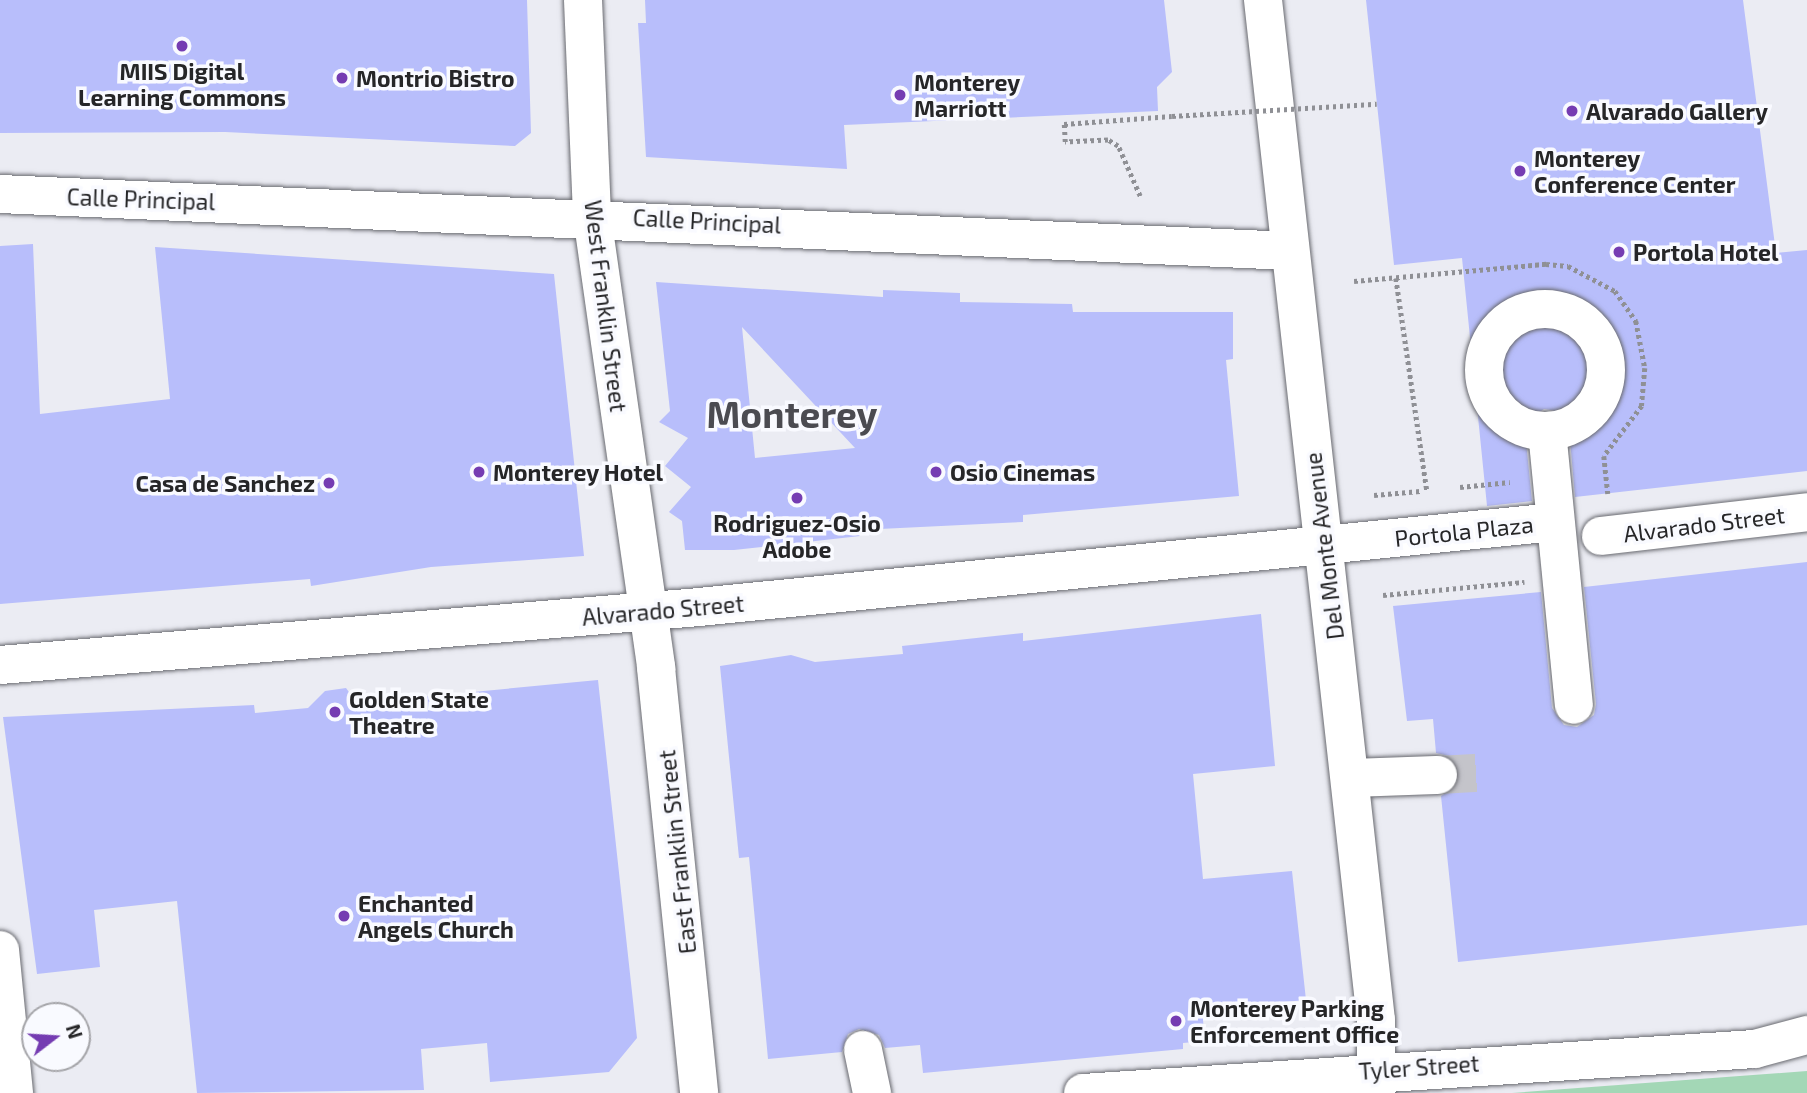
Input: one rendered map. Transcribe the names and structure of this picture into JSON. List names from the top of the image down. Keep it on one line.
{"streets":{"street":["Calle Principal","West Franklin Street","Alvarado Street","Portola Plaza","Del Monte Avenue","East Franklin Street","Tyler Street"]},"crossings":[["Calle Principal","West Franklin Street"],["Calle Principal","Del Monte Avenue"],["West Franklin Street","Alvarado Street"],["West Franklin Street","East Franklin Street"],["Alvarado Street","Portola Plaza"],["Alvarado Street","Del Monte Avenue"],["Alvarado Street","East Franklin Street"],["Portola Plaza","Del Monte Avenue"],["Del Monte Avenue","Tyler Street"]],"districts":["Monterey"],"places":["MIIS Digital Learning Commons","Montrio Bistro","Monterey Marriott","Alvarado Gallery","Monterey Conference Center","Portola Hotel","Monterey Hotel","Osio Cinemas","Casa de Sanchez","Rodriguez-Osio Adobe","Golden State Theatre","Enchanted Angels Church","Monterey Parking Enforcement Office"],"north":"right"}
